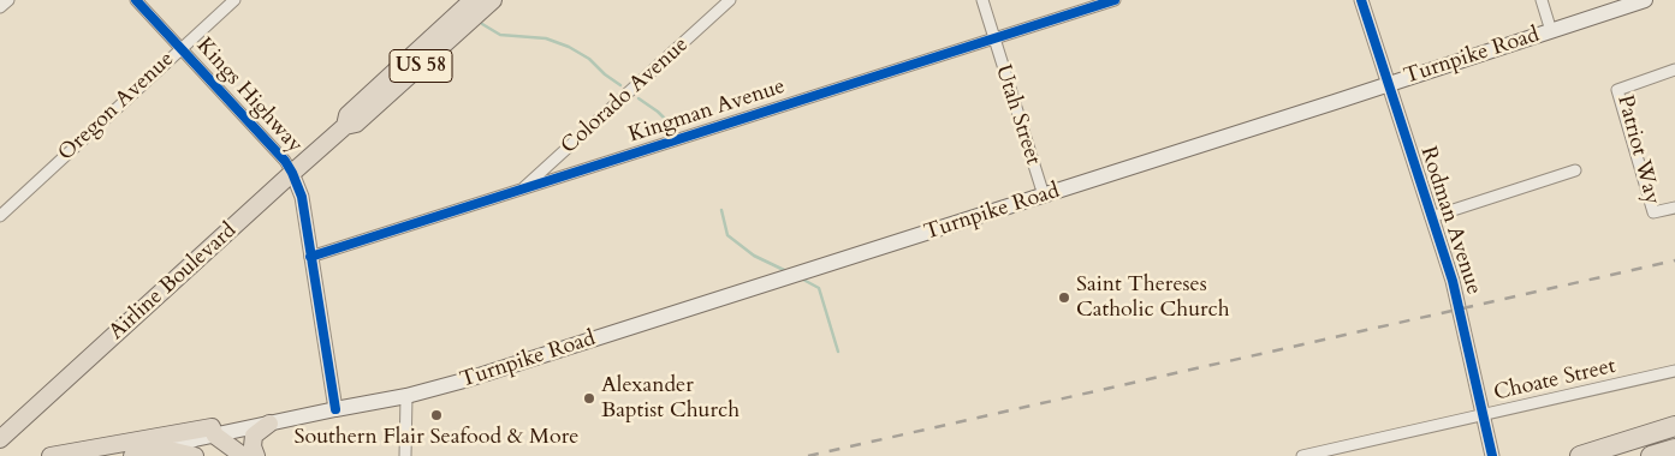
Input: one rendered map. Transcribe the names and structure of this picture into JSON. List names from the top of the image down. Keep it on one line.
{"streets":{"main road":["Turnpike Road","US 58","Airline Boulevard"],"street":["Kings Highway","Colorado Avenue","Oregon Avenue","Kingman Avenue","Utah Street","Patriot Way","Rodman Avenue","Choate Street"]},"crossings":[["Turnpike Road","Kings Highway"],["Turnpike Road","Utah Street"],["Turnpike Road","Rodman Avenue"],["Kings Highway","Oregon Avenue"],["Kings Highway","Kingman Avenue"],["Kings Highway","Airline Boulevard"],["Colorado Avenue","Kingman Avenue"],["Kingman Avenue","Utah Street"],["Rodman Avenue","Choate Street"]],"places":["Saint Thereses Catholic Church","Alexander Baptist Church","Southern Flair Seafood & More"]}
